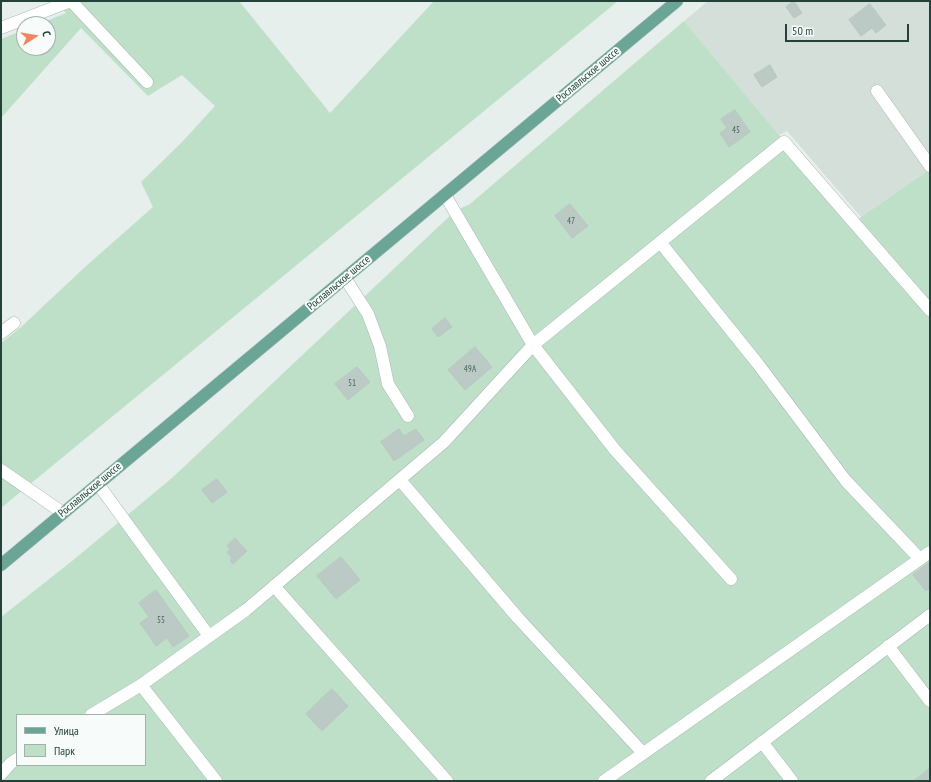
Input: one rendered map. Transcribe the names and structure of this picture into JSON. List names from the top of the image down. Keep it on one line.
{"streets":{"main road":["Рославльское шоссе"]},"house_numbers":["45","47","49А","51","55"],"legend":["Улица","Парк"],"scale_bar":"50 m","north":"right"}
